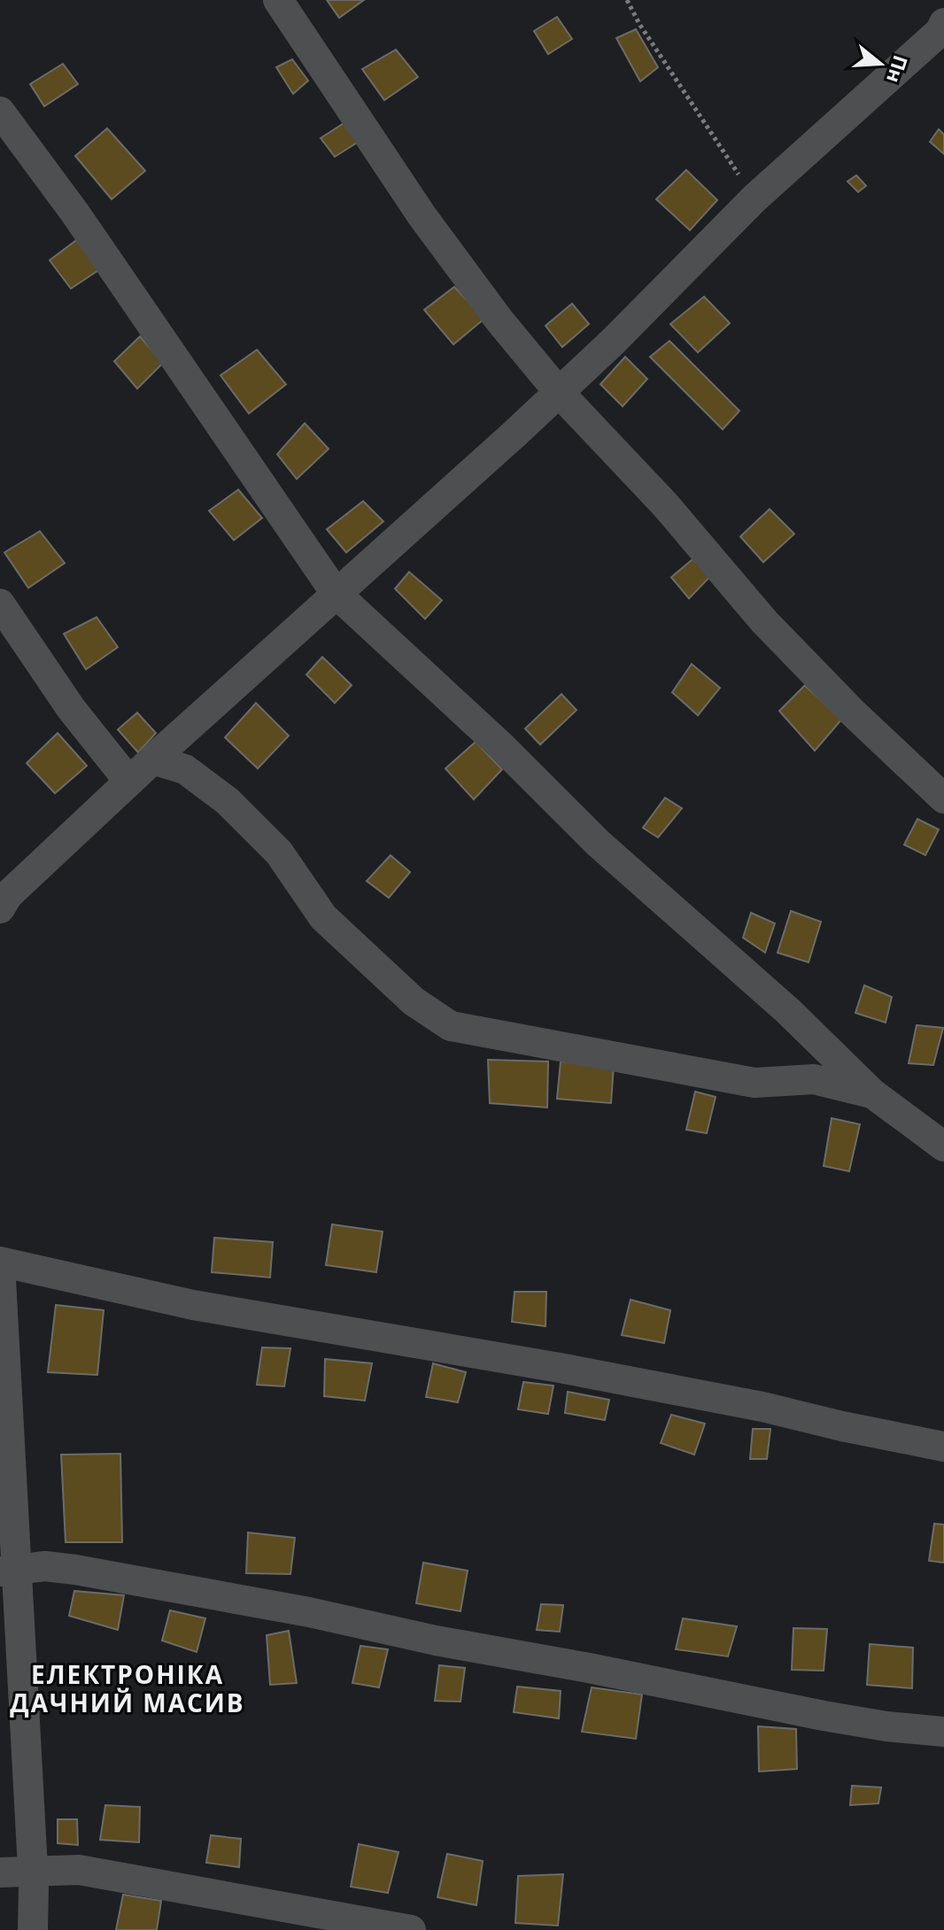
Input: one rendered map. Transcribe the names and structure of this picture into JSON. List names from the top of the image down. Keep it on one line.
{"districts":["ЕЛЕКТРОНІКА ДАЧНИЙ МАСИВ"],"north":"right"}
